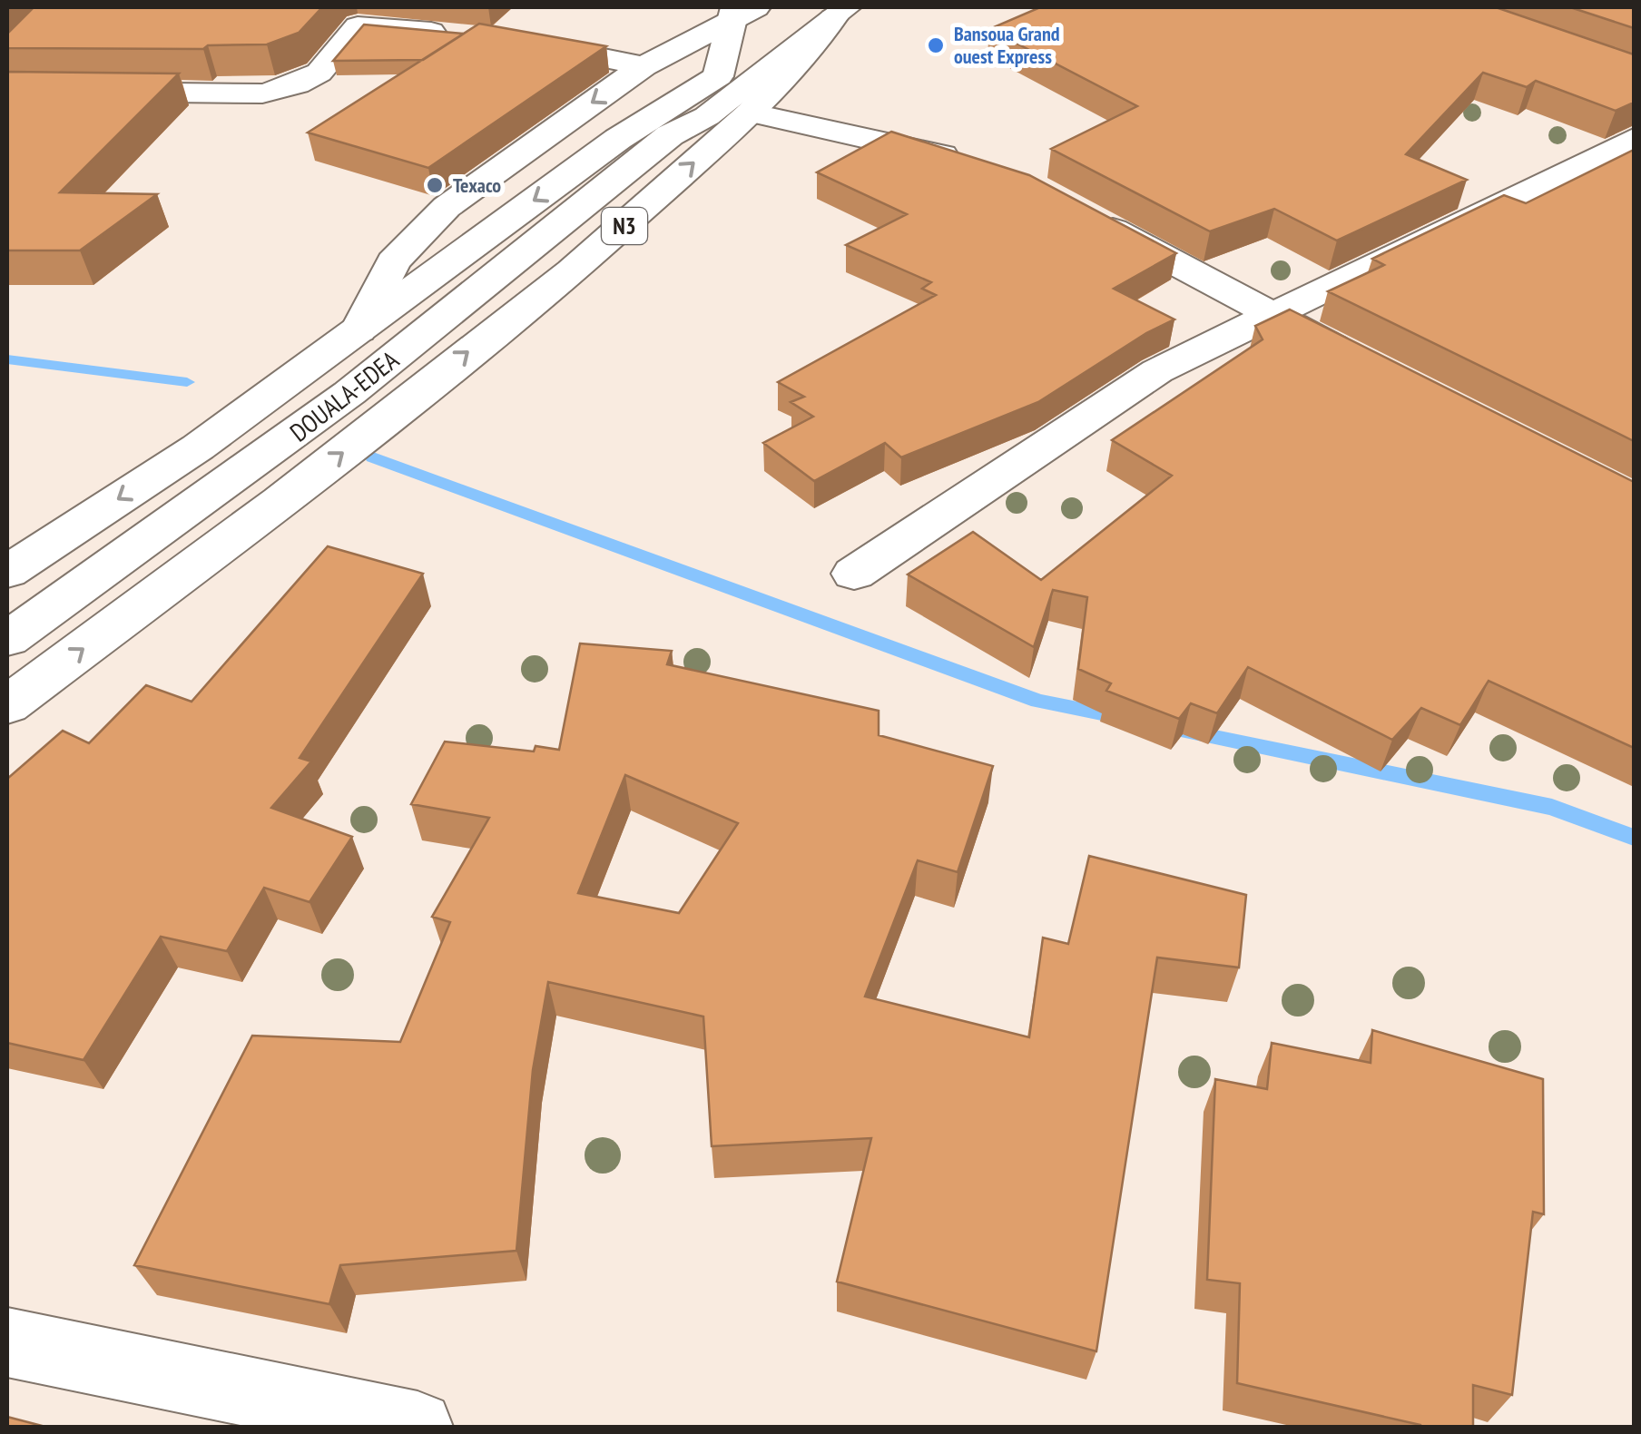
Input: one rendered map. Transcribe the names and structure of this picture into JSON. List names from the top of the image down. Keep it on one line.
{"streets":{"main road":["N3","DOUALA-EDEA"]},"crossings":[["N3","DOUALA-EDEA"]],"places":["Bansoua Grand ouest Express","Texaco"]}
